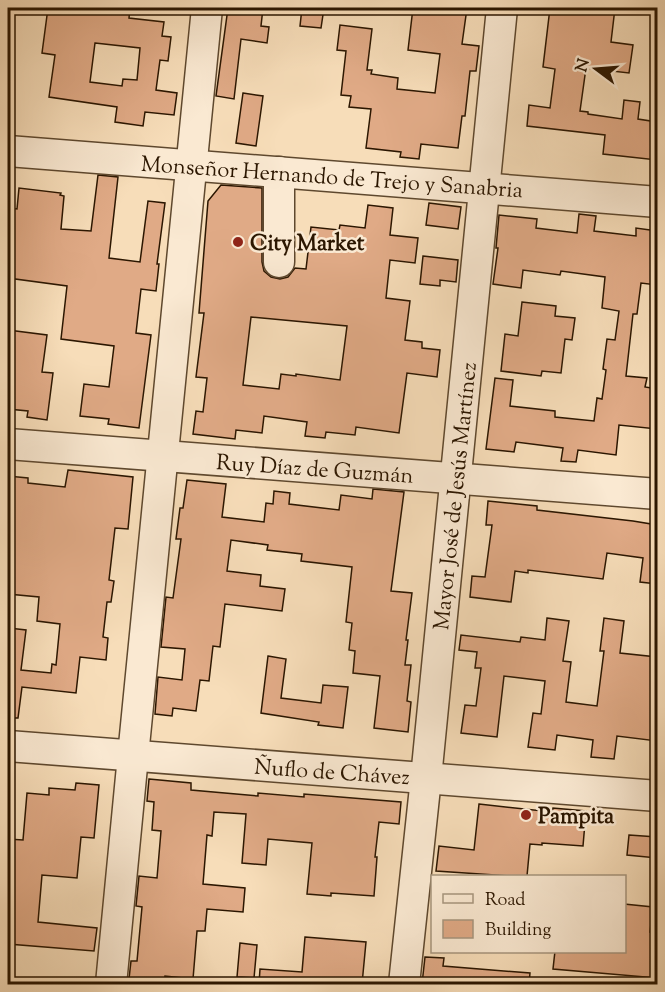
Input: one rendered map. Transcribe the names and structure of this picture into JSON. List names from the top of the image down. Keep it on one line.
{"streets":{"street":["Monseñor Hernando de Trejo y Sanabria","Ruy Díaz de Guzmán","Mayor José de Jesús Martínez","Ñuflo de Chávez"]},"crossings":[["Monseñor Hernando de Trejo y Sanabria","Mayor José de Jesús Martínez"],["Ruy Díaz de Guzmán","Mayor José de Jesús Martínez"],["Mayor José de Jesús Martínez","Ñuflo de Chávez"]],"places":["City Market","Pampita"],"legend":["Road","Building"],"north":"left"}
